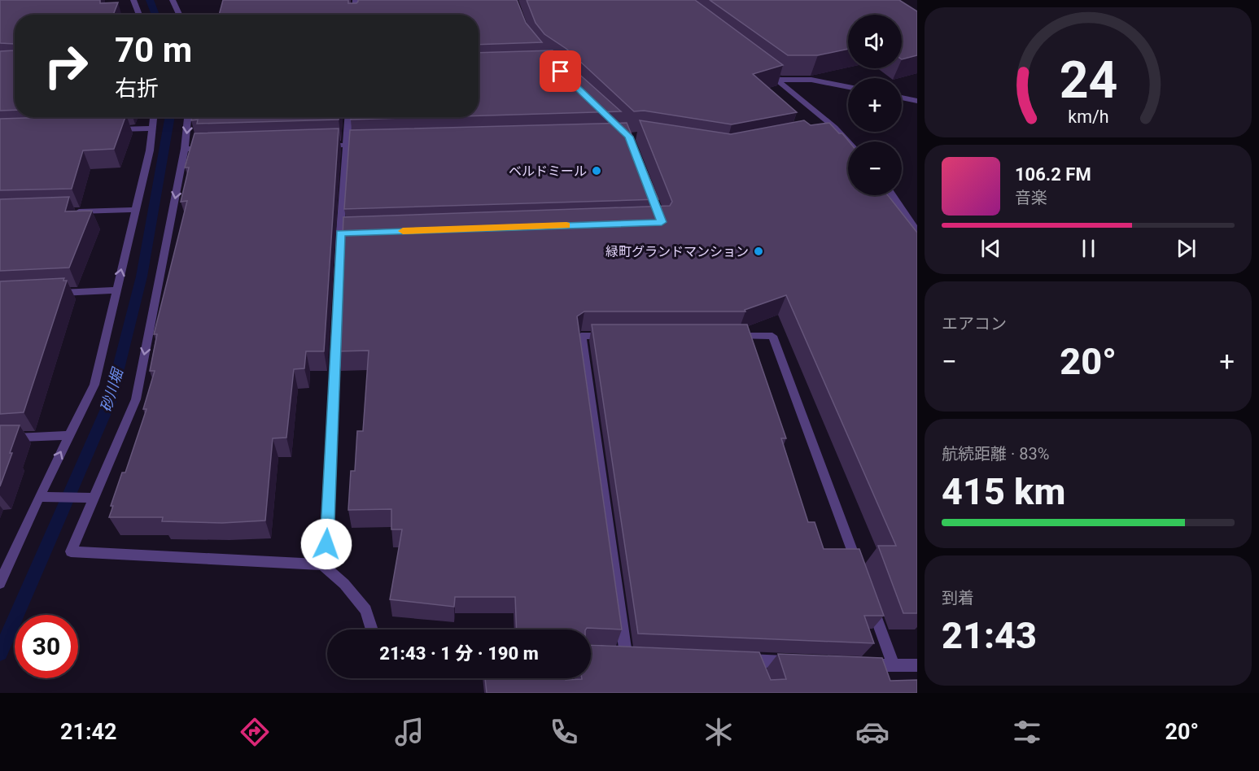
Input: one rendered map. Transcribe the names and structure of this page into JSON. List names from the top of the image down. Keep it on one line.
{"water":["砂川堀"],"places":["ベルドミール","緑町グランドマンション"],"page":{"map_buttons":["+","−"],"turn":["70 m","右折"],"song":["106.2 FM","音楽"],"tile":["エアコン",["航続距離 · 83%","415 km"],["到着","21:43"]],"heat":["−","20°","+"],"limit":"30","trip":"21:43 · 1 分 · 190 m","tabs":["21:42","20°"],"gauge":["24","km/h"]}}
